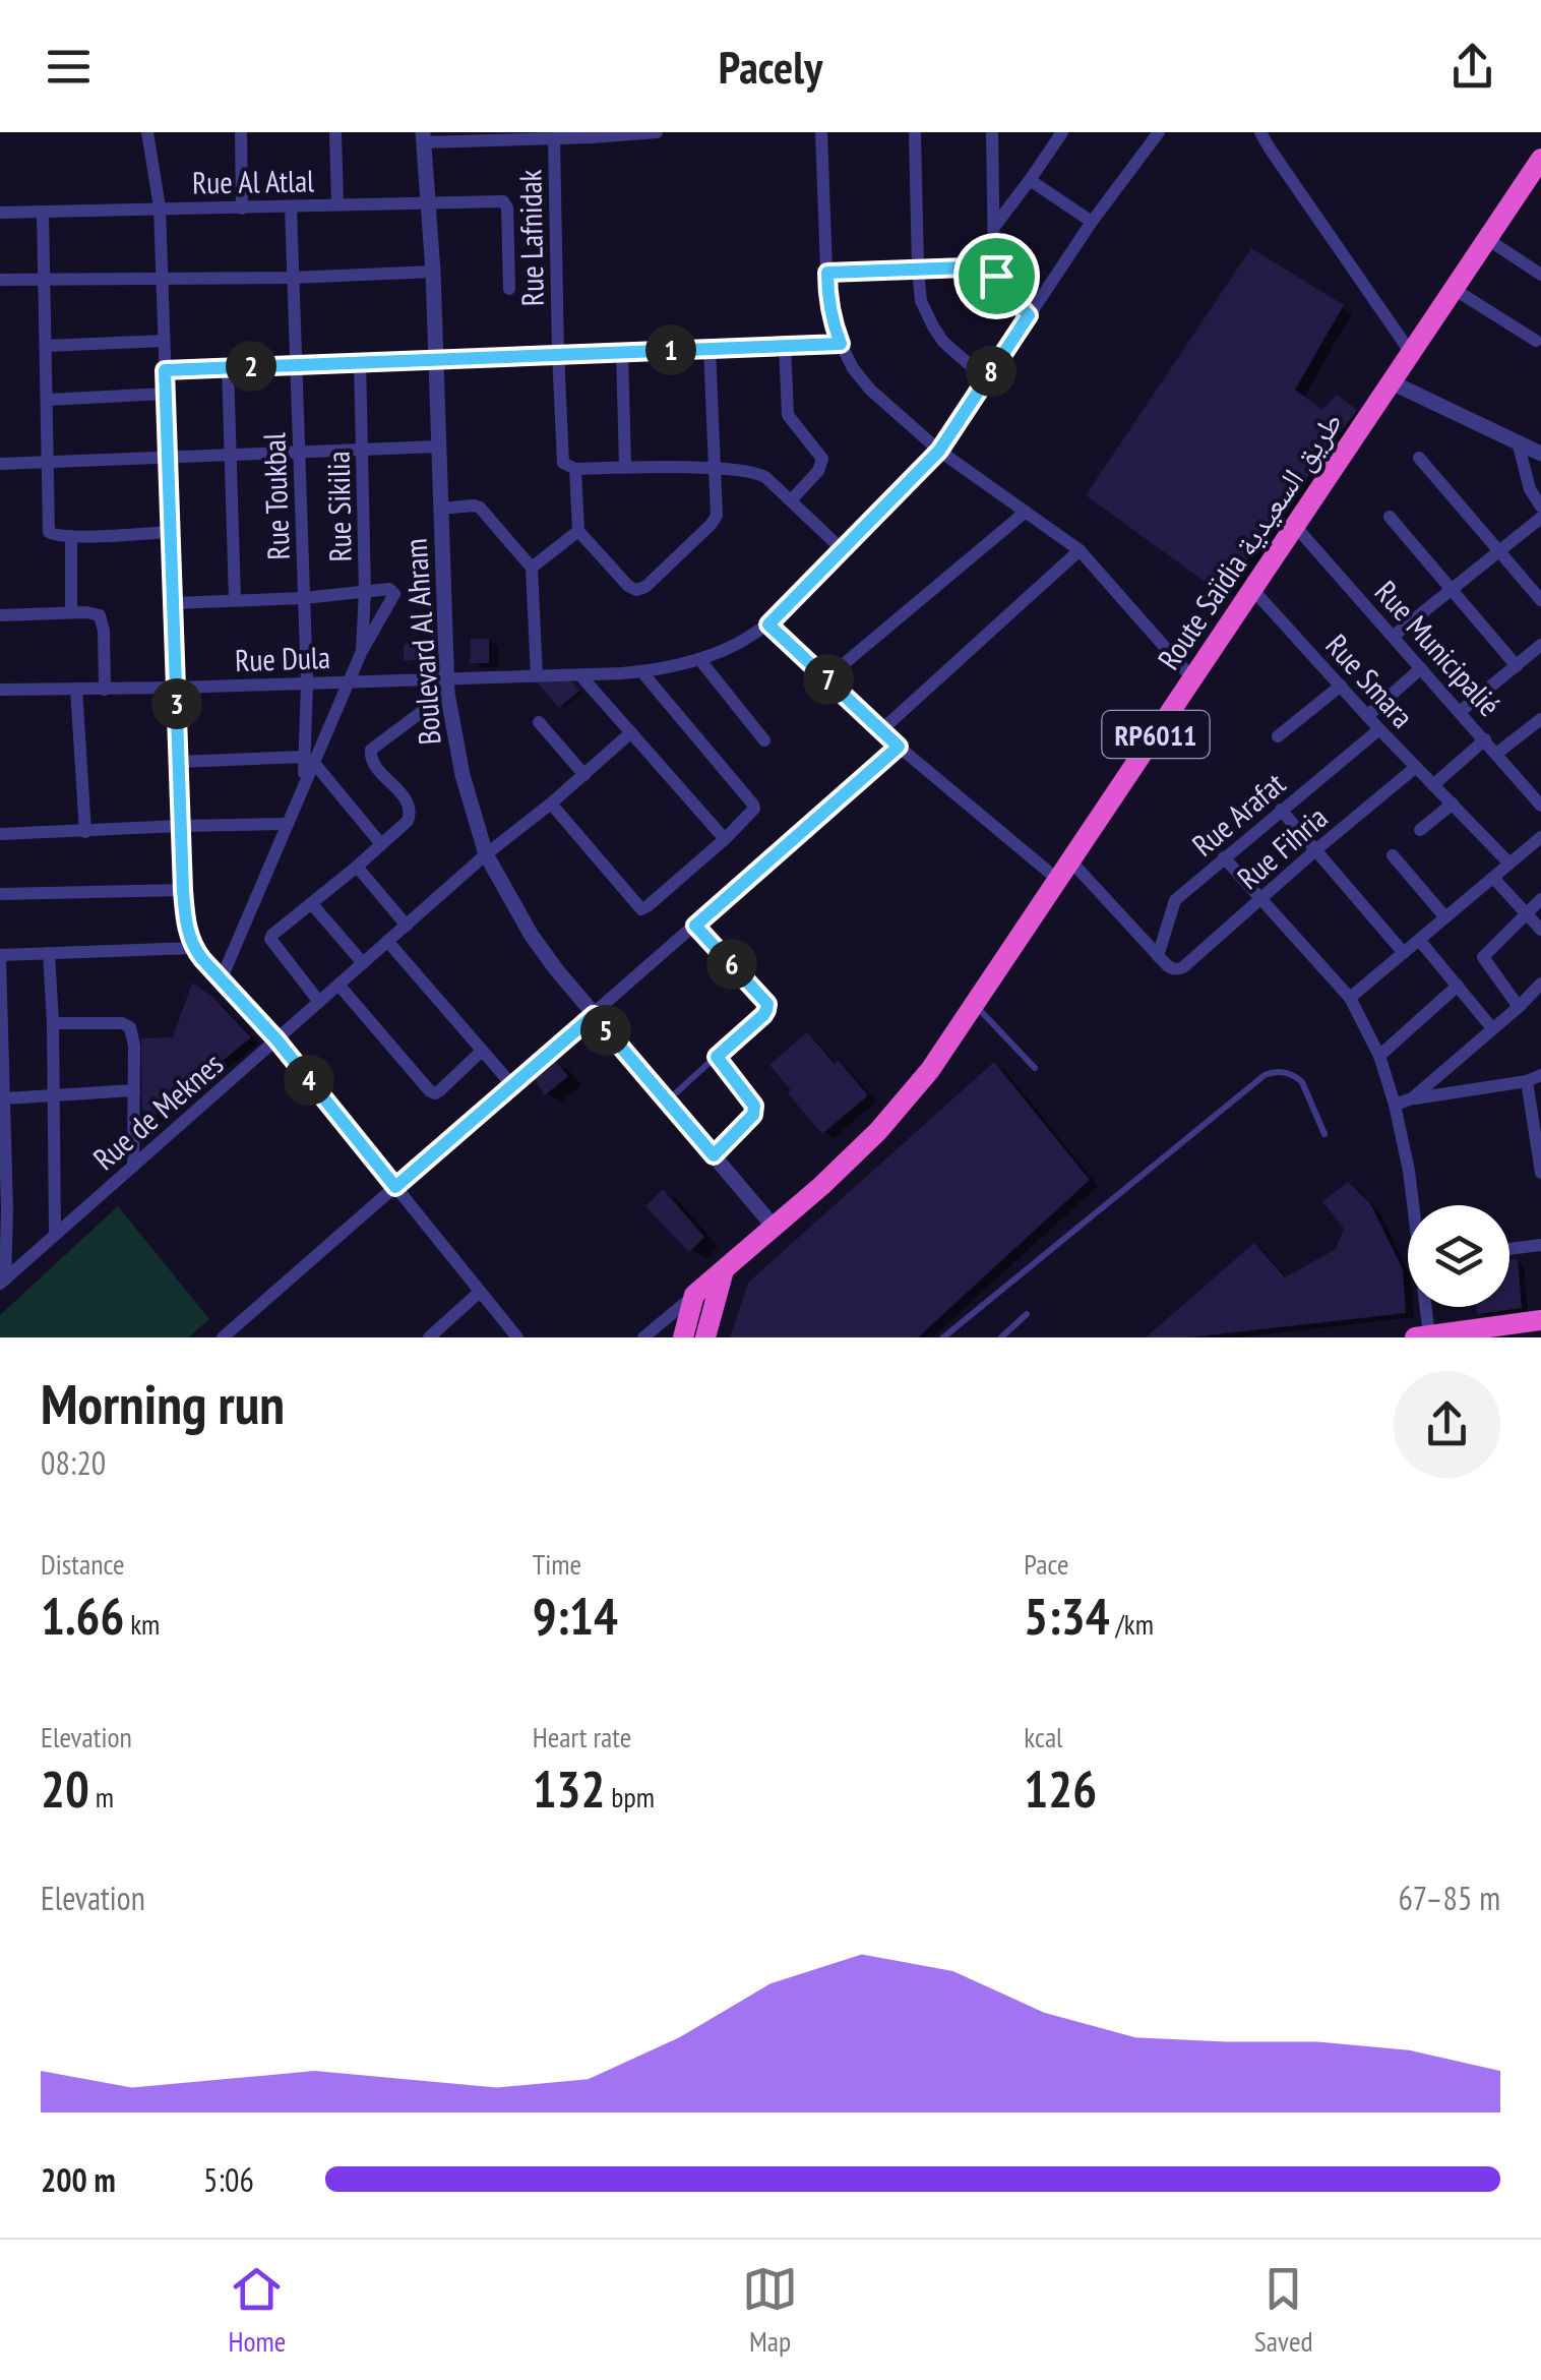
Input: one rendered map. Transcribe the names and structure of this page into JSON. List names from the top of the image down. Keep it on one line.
{"streets":{"highway":["Route Saïdia طريق السعيدية","RP6011"],"street":["Rue Al Atlal","Rue Lafnidak","Rue Toukbal","Rue Sikilia","Boulevard Al Ahram","Rue Municipalié","Rue Dula","Rue Smara","Rue Arafat","Rue Fihria","Rue de Meknes"]},"crossings":[["Rue Al Atlal","Rue Toukbal"],["Rue Al Atlal","Boulevard Al Ahram"],["Rue Toukbal","Rue Dula"],["Route Saïdia طريق السعيدية","Boulevard Al Ahram"],["Route Saïdia طريق السعيدية","Rue Municipalié"],["Route Saïdia طريق السعيدية","Rue Smara"],["Boulevard Al Ahram","Rue Dula"],["Boulevard Al Ahram","Rue de Meknes"],["Rue Smara","Rue Arafat"],["Rue Smara","Rue Fihria"],["Rue Arafat","Rue Fihria"]],"page":{"header":"Pacely","pins":["1","2","8","7","3","6","5","4"],"heading":["Morning run","08:20"],"stats":[["Distance","1.66 km"],["Time","9:14"],["Pace","5:34 /km"],["Elevation","20 m"],["Heart rate","132 bpm"],["kcal","126"]],"chart":["Elevation","67–85 m"],"list":[{"name":"200 m","note":"5:06"}],"tabs":["Home","Map","Saved"]}}
